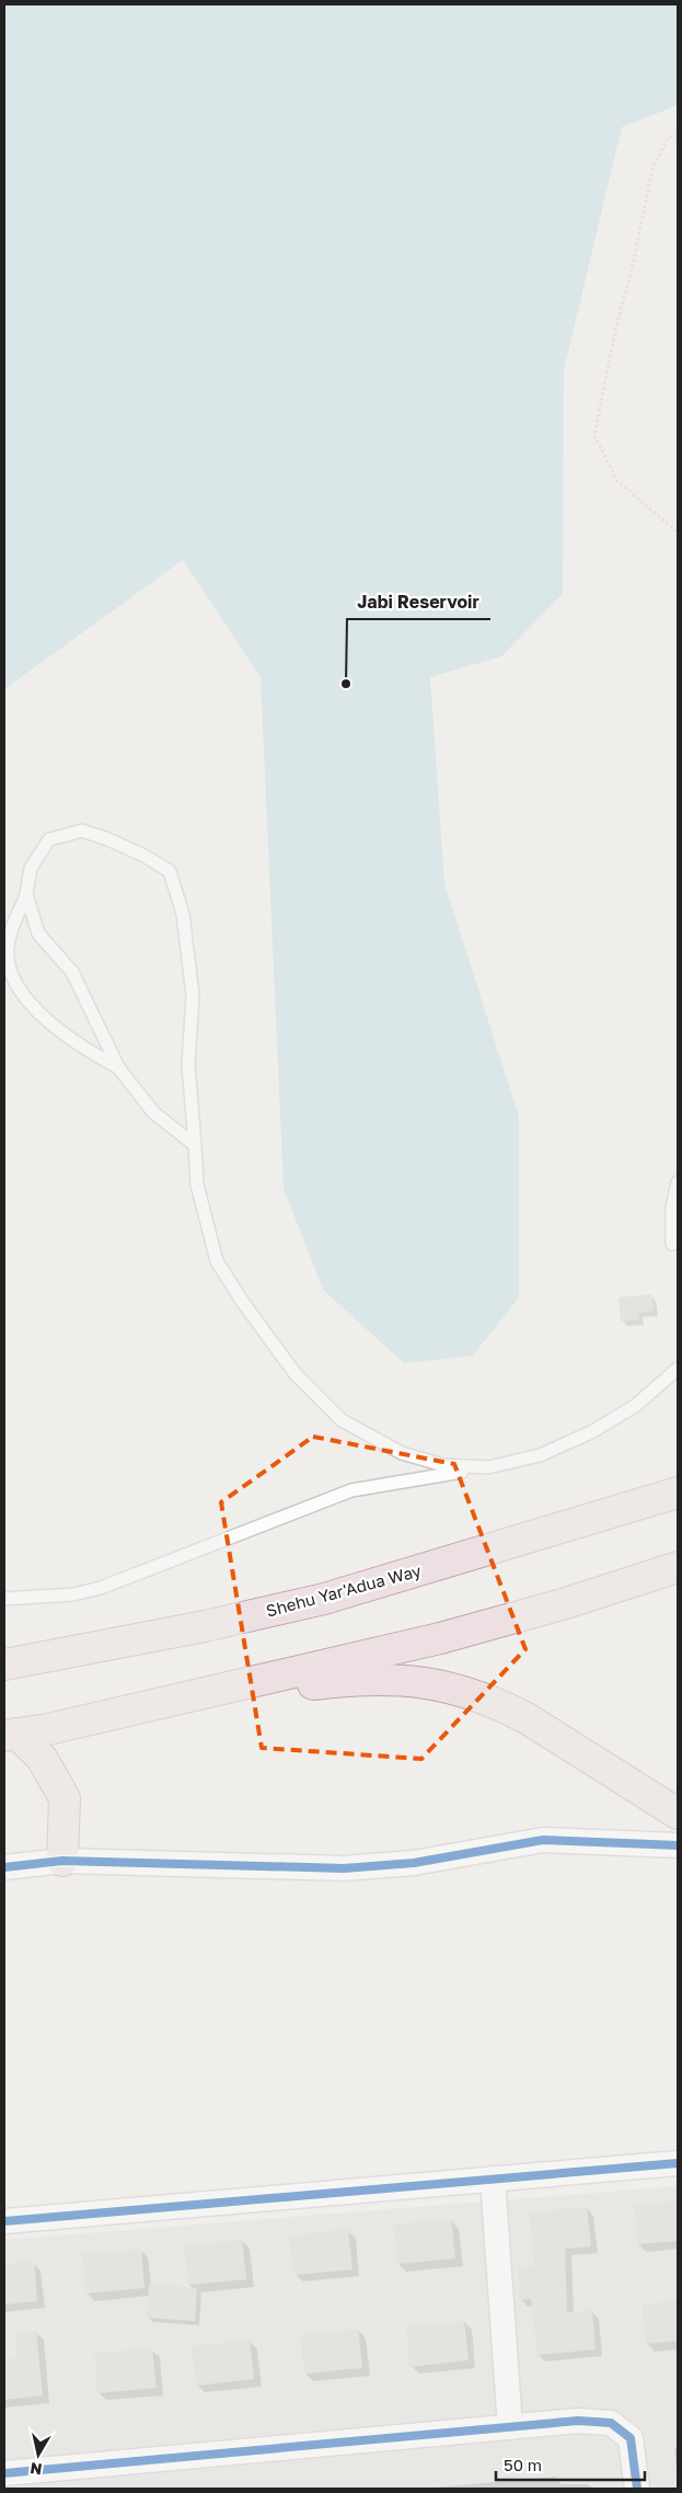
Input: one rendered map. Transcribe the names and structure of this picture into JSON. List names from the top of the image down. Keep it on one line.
{"streets":{"highway":["Shehu Yar'Adua Way"]},"places":["Jabi Reservoir"],"scale_bar":"50 m","north":"bottom"}
